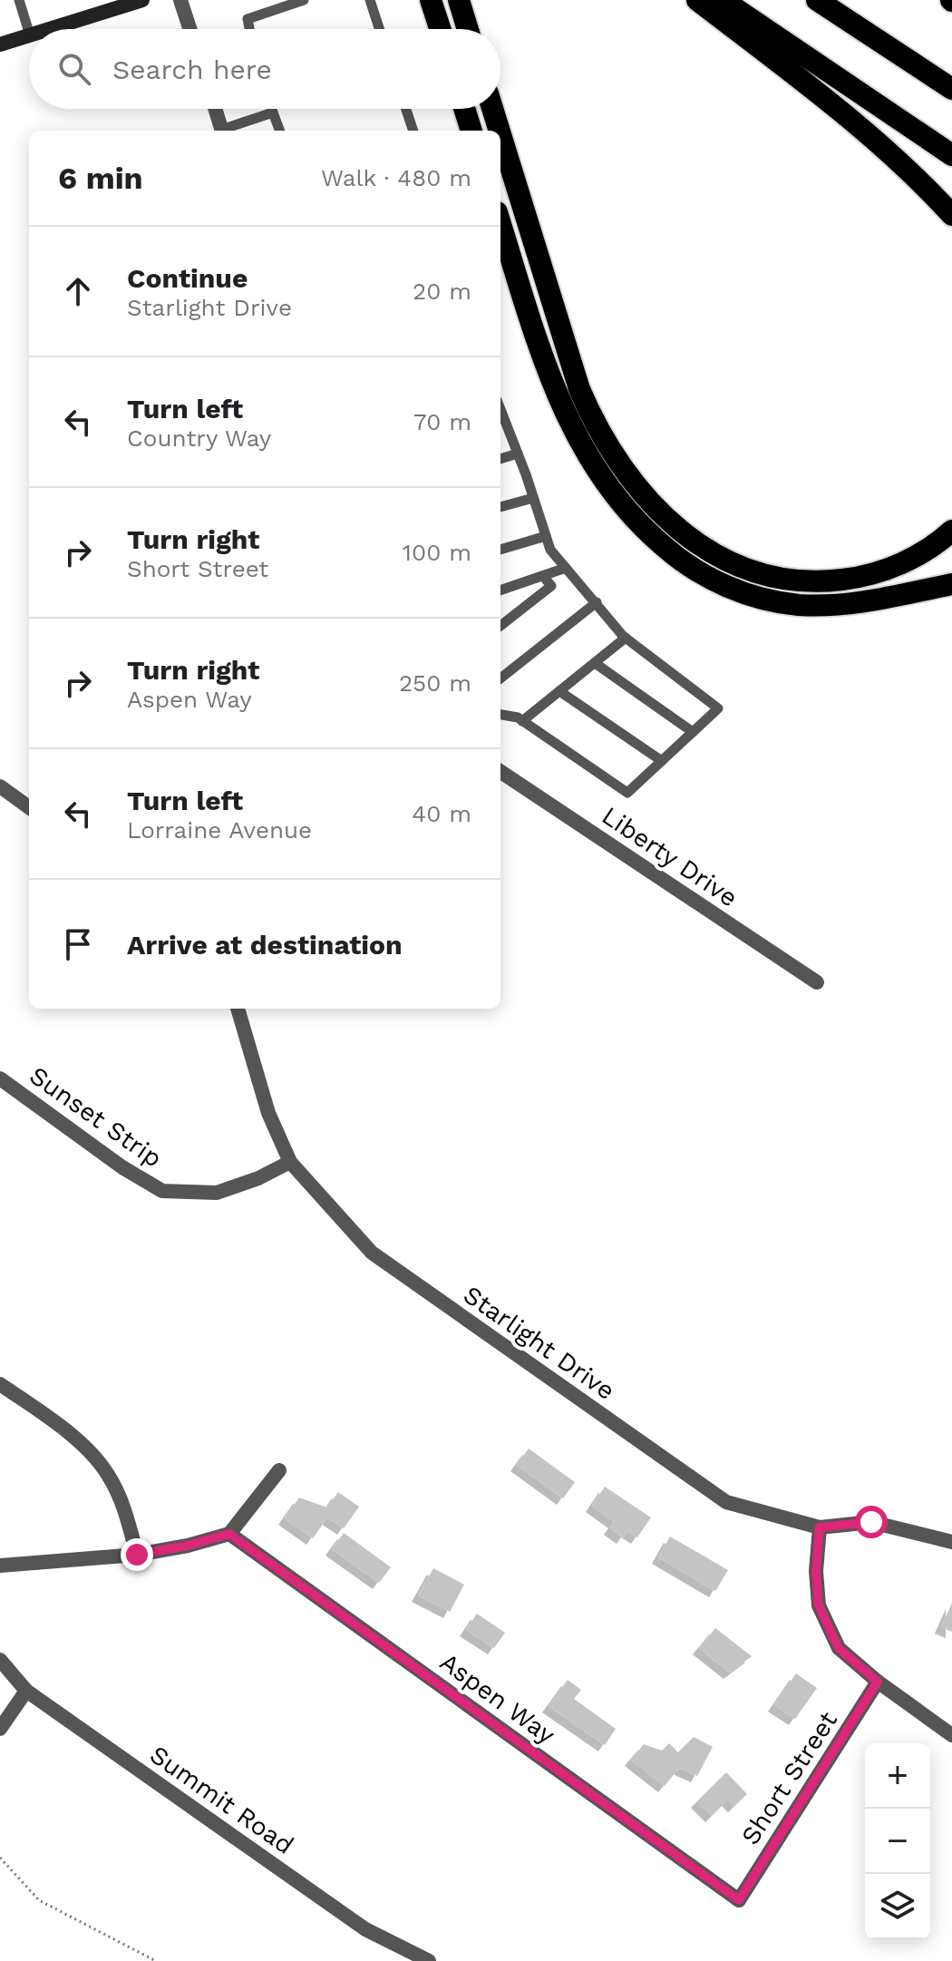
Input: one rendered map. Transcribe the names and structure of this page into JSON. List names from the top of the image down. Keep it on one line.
{"streets":{"street":["Liberty Drive","Sunset Strip","Starlight Drive","Aspen Way","Short Street","Summit Road"]},"crossings":[["Sunset Strip","Starlight Drive"],["Aspen Way","Short Street"]],"page":{"search":"Search here","heading":["6 min","Walk · 480 m"],"list":[["Continue","Starlight Drive","20 m"],["Turn left","Country Way","70 m"],["Turn right","Short Street","100 m"],["Turn right","Aspen Way","250 m"],["Turn left","Lorraine Avenue","40 m"],"Arrive at destination"],"map_buttons":["+","−"]}}
